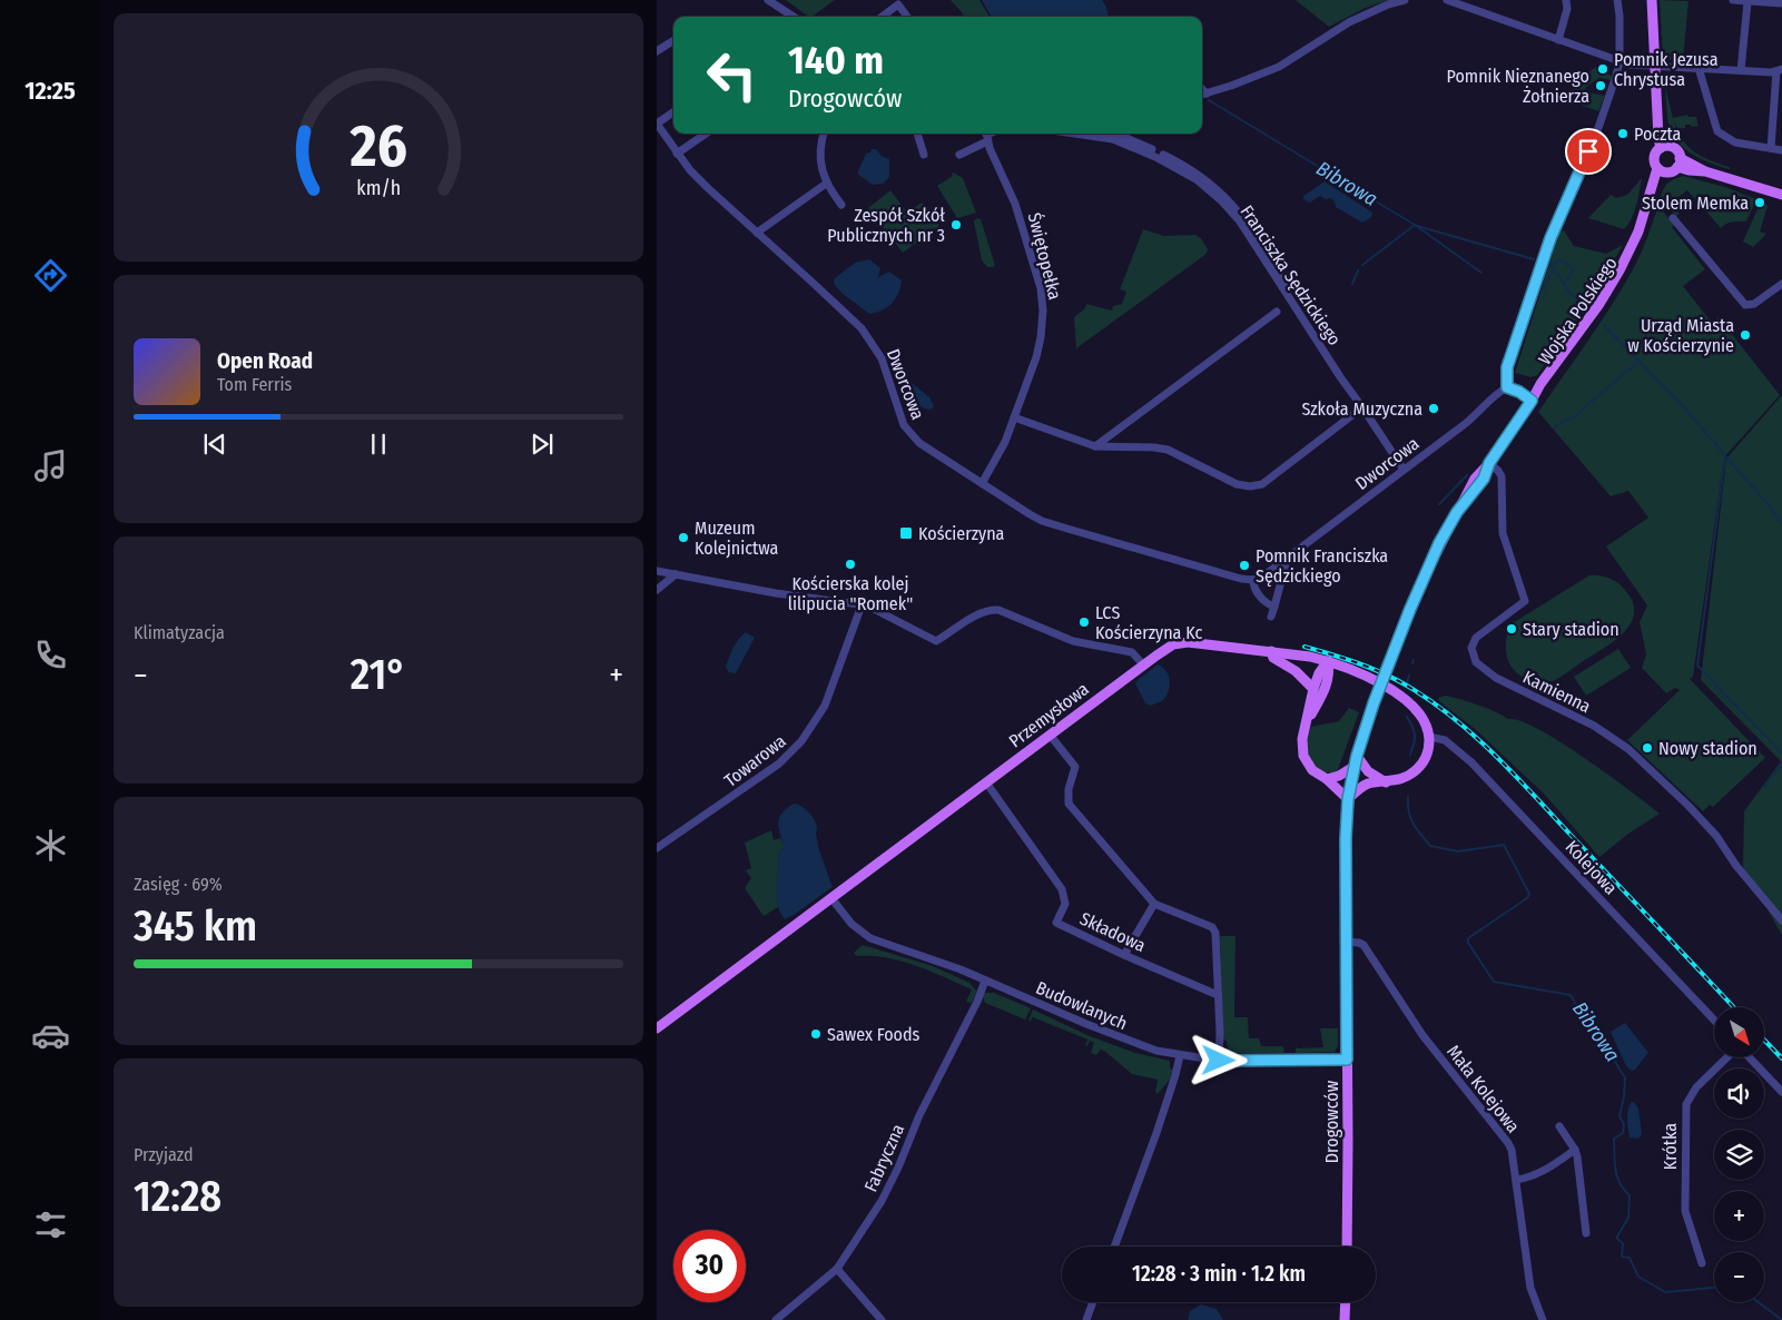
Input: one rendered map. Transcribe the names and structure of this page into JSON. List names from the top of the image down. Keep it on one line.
{"streets":{"main road":["Wojska Polskiego","Przemysłowa","Drogowców"],"street":["Świętopełka","Franciszka Sędzickiego","Dworcowa","Kamienna","Towarowa","Kolejowa","Składowa","Budowlanych","Mała Kolejowa","Krótka","Fabryczna"]},"crossings":[["Świętopełka","Dworcowa"],["Franciszka Sędzickiego","Dworcowa"],["Wojska Polskiego","Kamienna"],["Wojska Polskiego","Drogowców"],["Przemysłowa","Kolejowa"],["Przemysłowa","Składowa"],["Przemysłowa","Budowlanych"],["Budowlanych","Drogowców"],["Budowlanych","Fabryczna"],["Mała Kolejowa","Drogowców"]],"water":["Bibrowa"],"places":{"other":["Pomnik Jezusa Chrystusa","Pomnik Nieznanego Żołnierza","Poczta","Stolem Memka","Zespół Szkół Publicznych nr 3","Urząd Miasta w Kościerzynie","Szkoła Muzyczna","Muzeum Kolejnictwa","Kościerska kolej lilipucia \"Romek\"","Pomnik Franciszka Sędzickiego","LCS Kościerzyna Kc","Stary stadion","Nowy stadion","Sawex Foods"],"transit":["Kościerzyna"]},"north":"bottom right","page":{"tabs":"12:25","turn":["140 m","Drogowców"],"song":["Open Road","Tom Ferris"],"tile":["Klimatyzacja",["Zasięg · 69%","345 km"],["Przyjazd","12:28"]],"heat":["−","21°","+"],"map_buttons":["+","−"],"limit":"30","trip":"12:28 · 3 min · 1.2 km","gauge":["26","km/h"]}}
